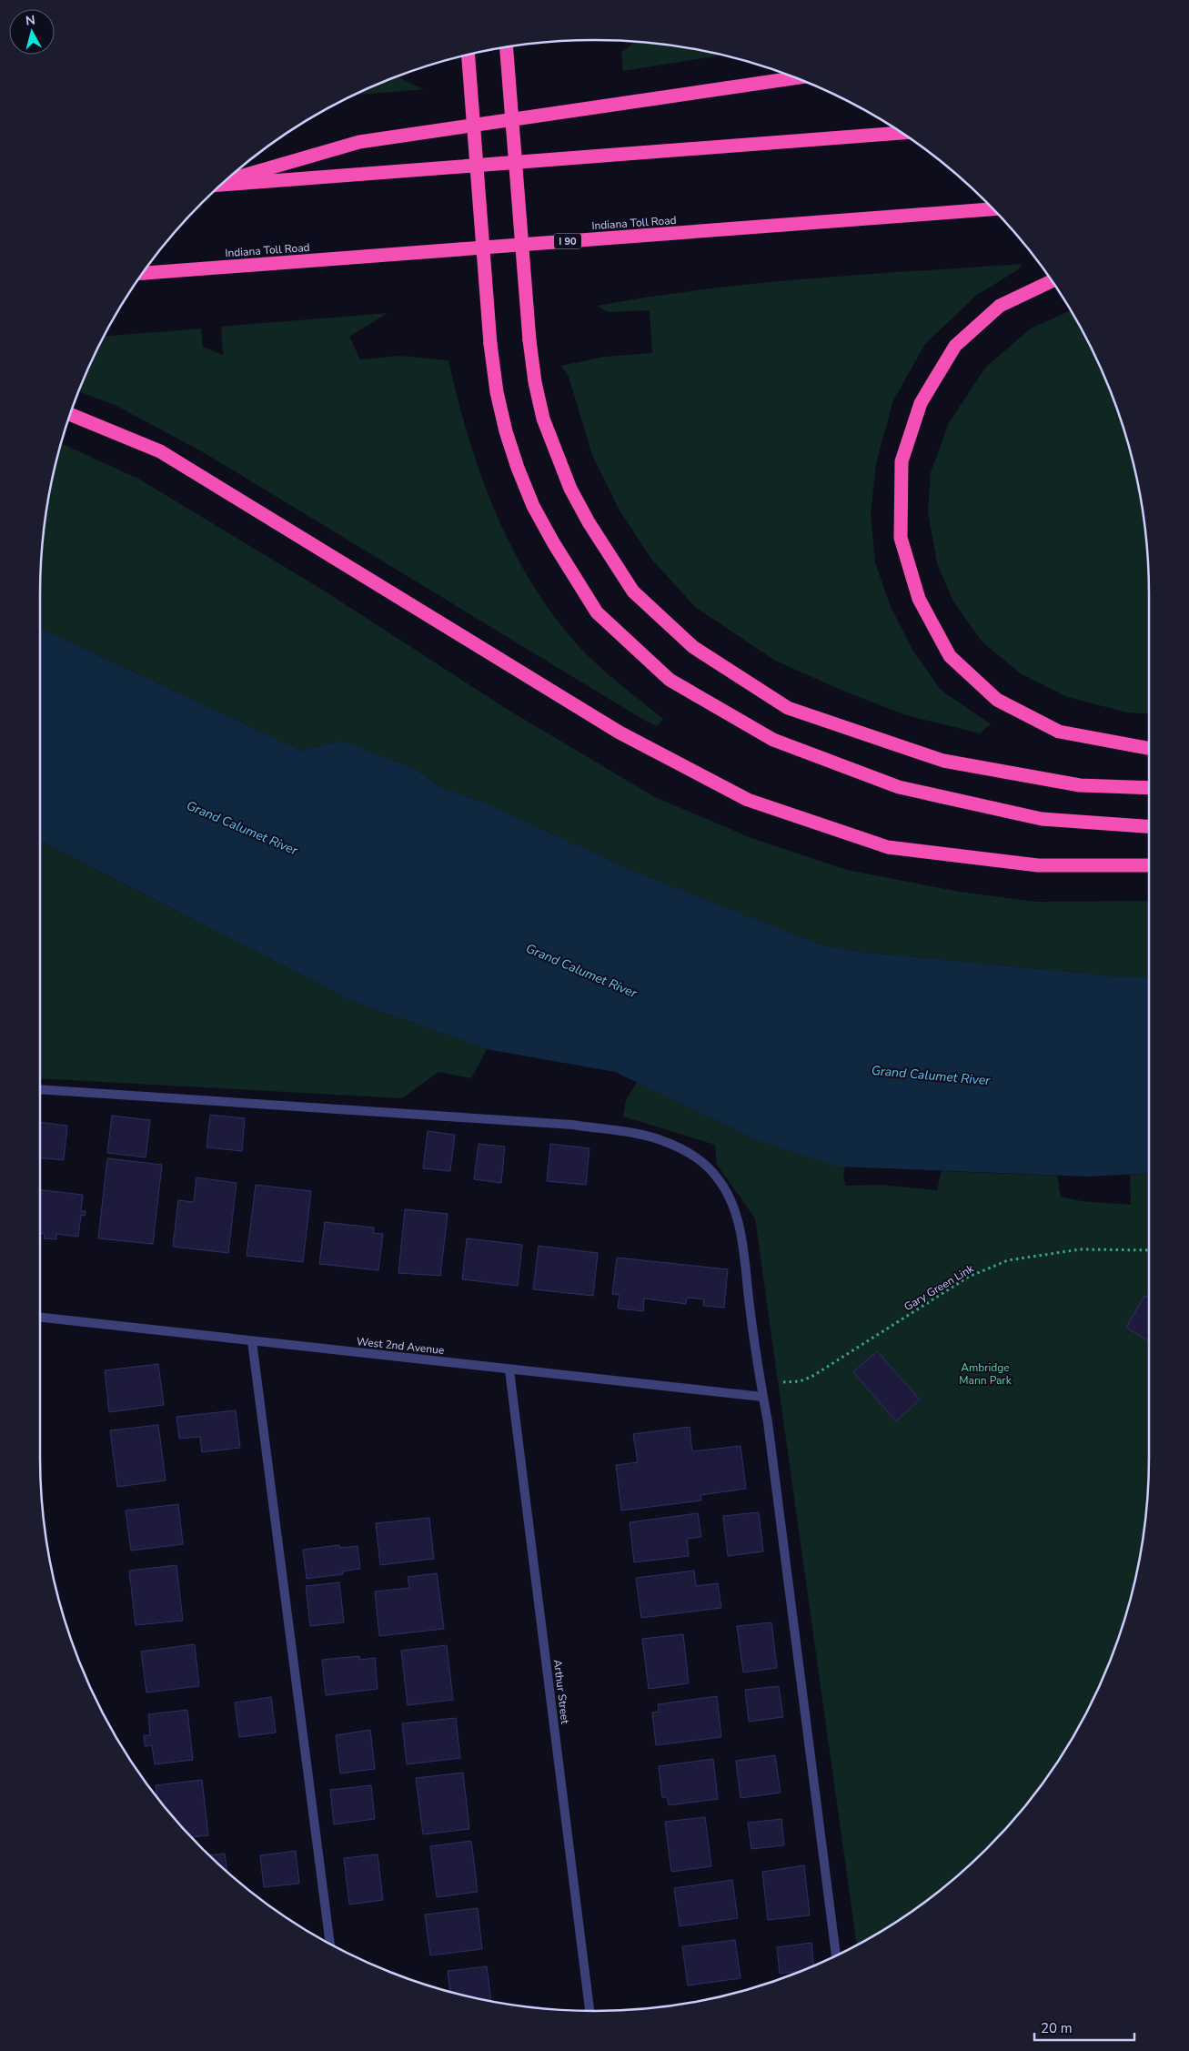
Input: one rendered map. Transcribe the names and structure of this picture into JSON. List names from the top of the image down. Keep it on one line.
{"streets":{"highway":["Indiana Toll Road","I 90"],"street":["West 2nd Avenue","Arthur Street"],"path":["Gary Green Link"]},"crossings":[["West 2nd Avenue","Arthur Street"]],"water":["Grand Calumet River"],"parks":["Ambridge Mann Park"],"scale_bar":"20 m","north":"top"}
